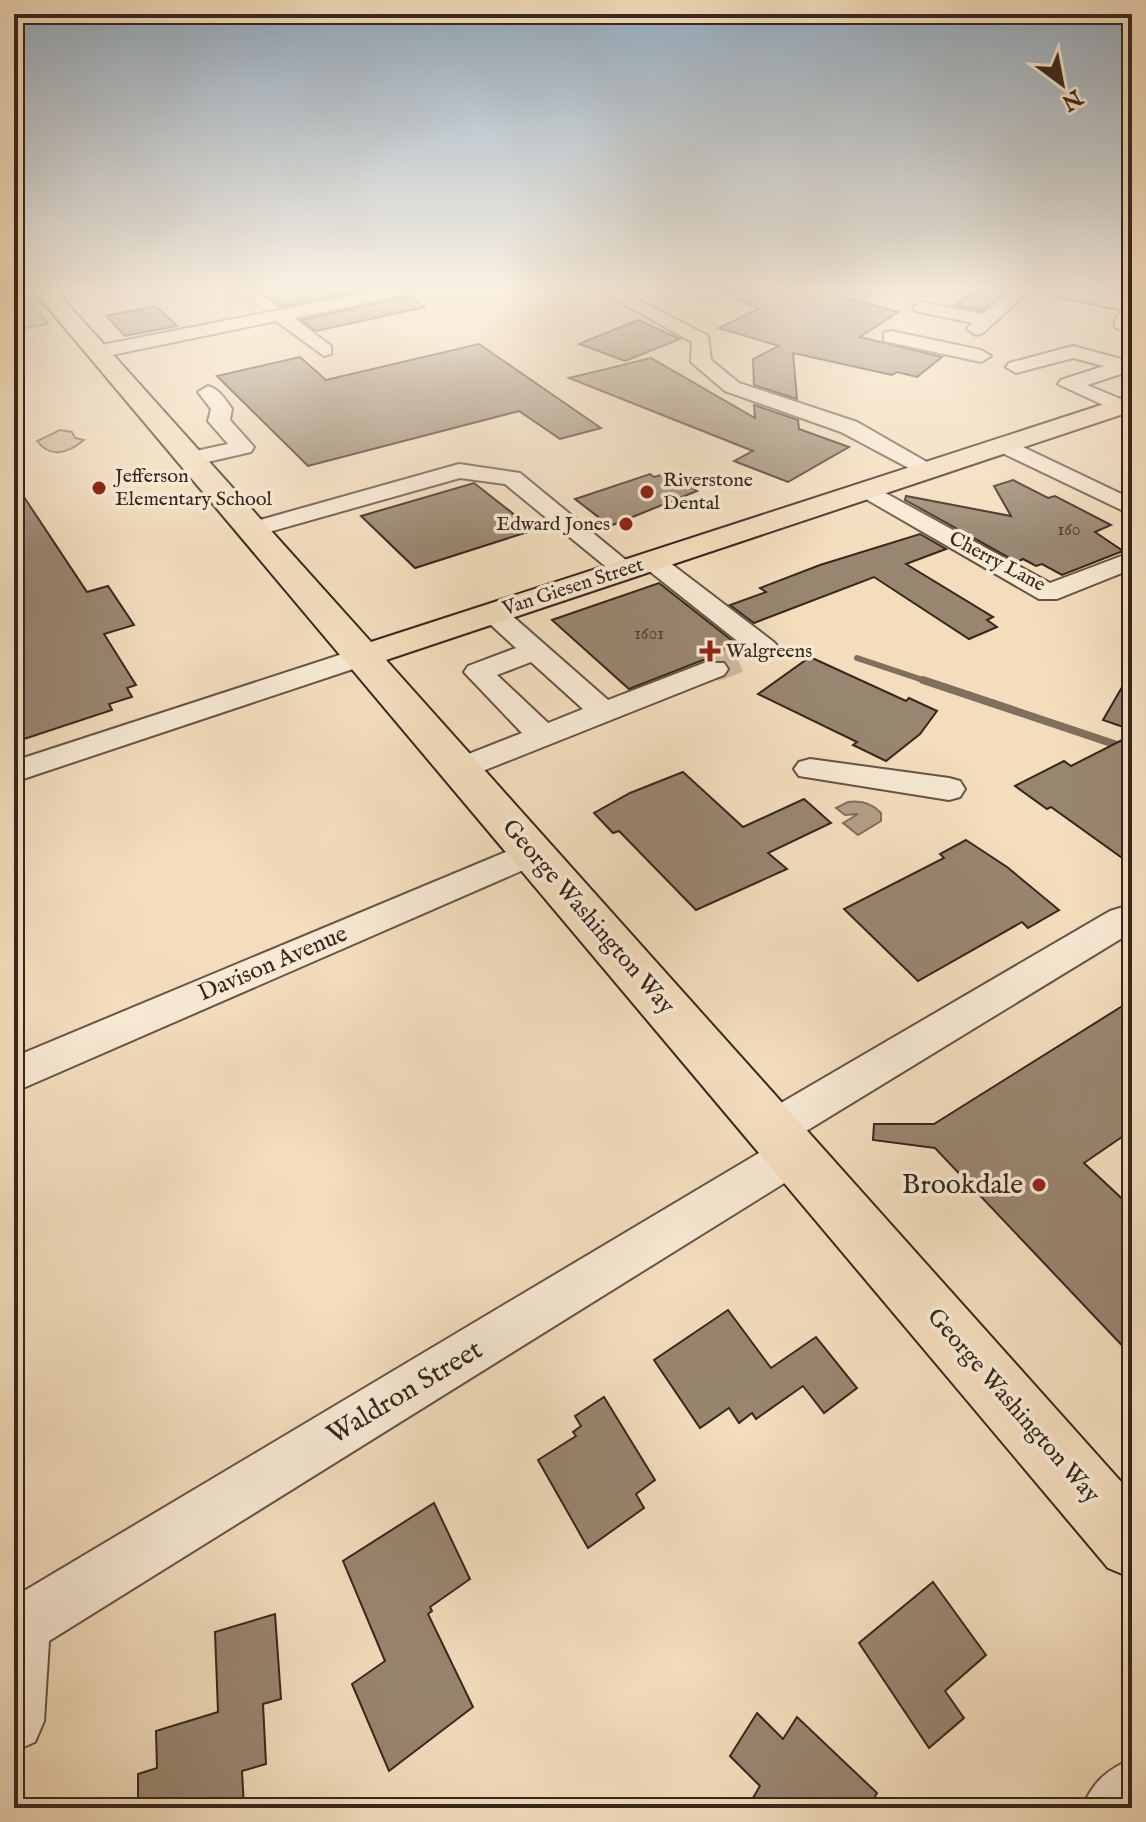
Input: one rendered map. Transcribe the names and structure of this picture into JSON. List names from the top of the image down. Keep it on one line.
{"streets":{"main road":["Van Giesen Street","George Washington Way"],"street":["Cherry Lane","Davison Avenue","Waldron Street"]},"crossings":[["Cherry Lane","Van Giesen Street"],["Van Giesen Street","George Washington Way"],["George Washington Way","Davison Avenue"],["George Washington Way","Waldron Street"]],"places":{"other":["Jefferson Elementary School","Riverstone Dental","Edward Jones","Brookdale"],"health":["Walgreens"]},"house_numbers":["160","1601"],"north":"bottom right"}
